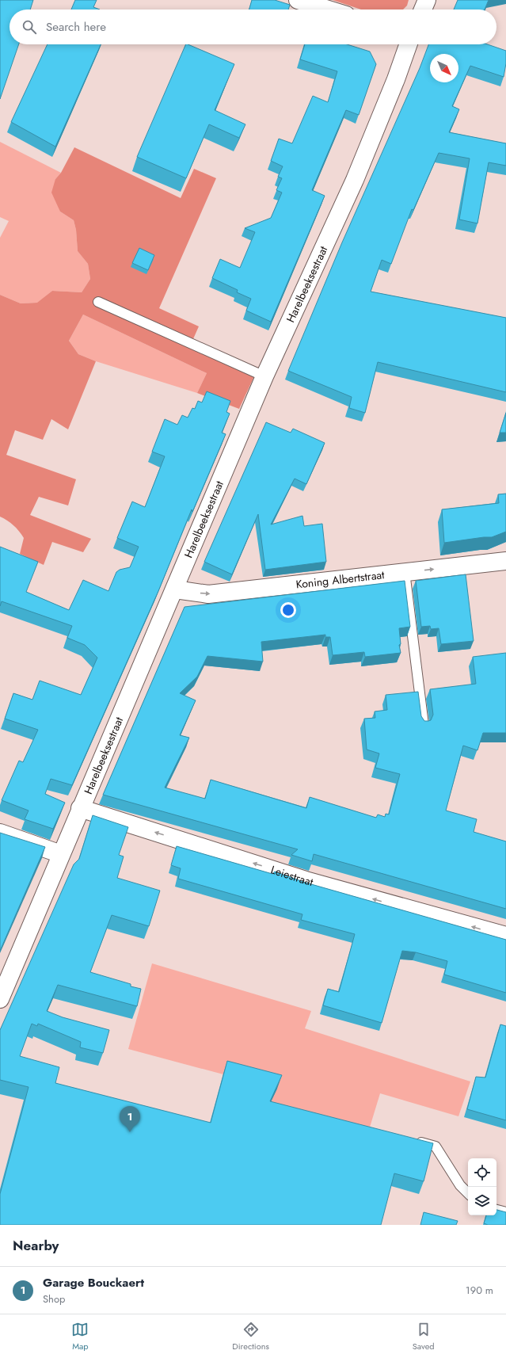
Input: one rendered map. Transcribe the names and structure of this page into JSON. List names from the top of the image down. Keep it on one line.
{"streets":{"street":["Harelbeeksestraat","Koning Albertstraat","Leiestraat"]},"crossings":[["Harelbeeksestraat","Koning Albertstraat"],["Harelbeeksestraat","Leiestraat"]],"one_way":["Koning Albertstraat","Leiestraat"],"north":"bottom right","page":{"search":"Search here","pins":"1","heading":"Nearby","list":[{"mark":"1","name":"Garage Bouckaert","note":"Shop","value":"190 m"}],"nav":["Map","Directions","Saved"]}}
